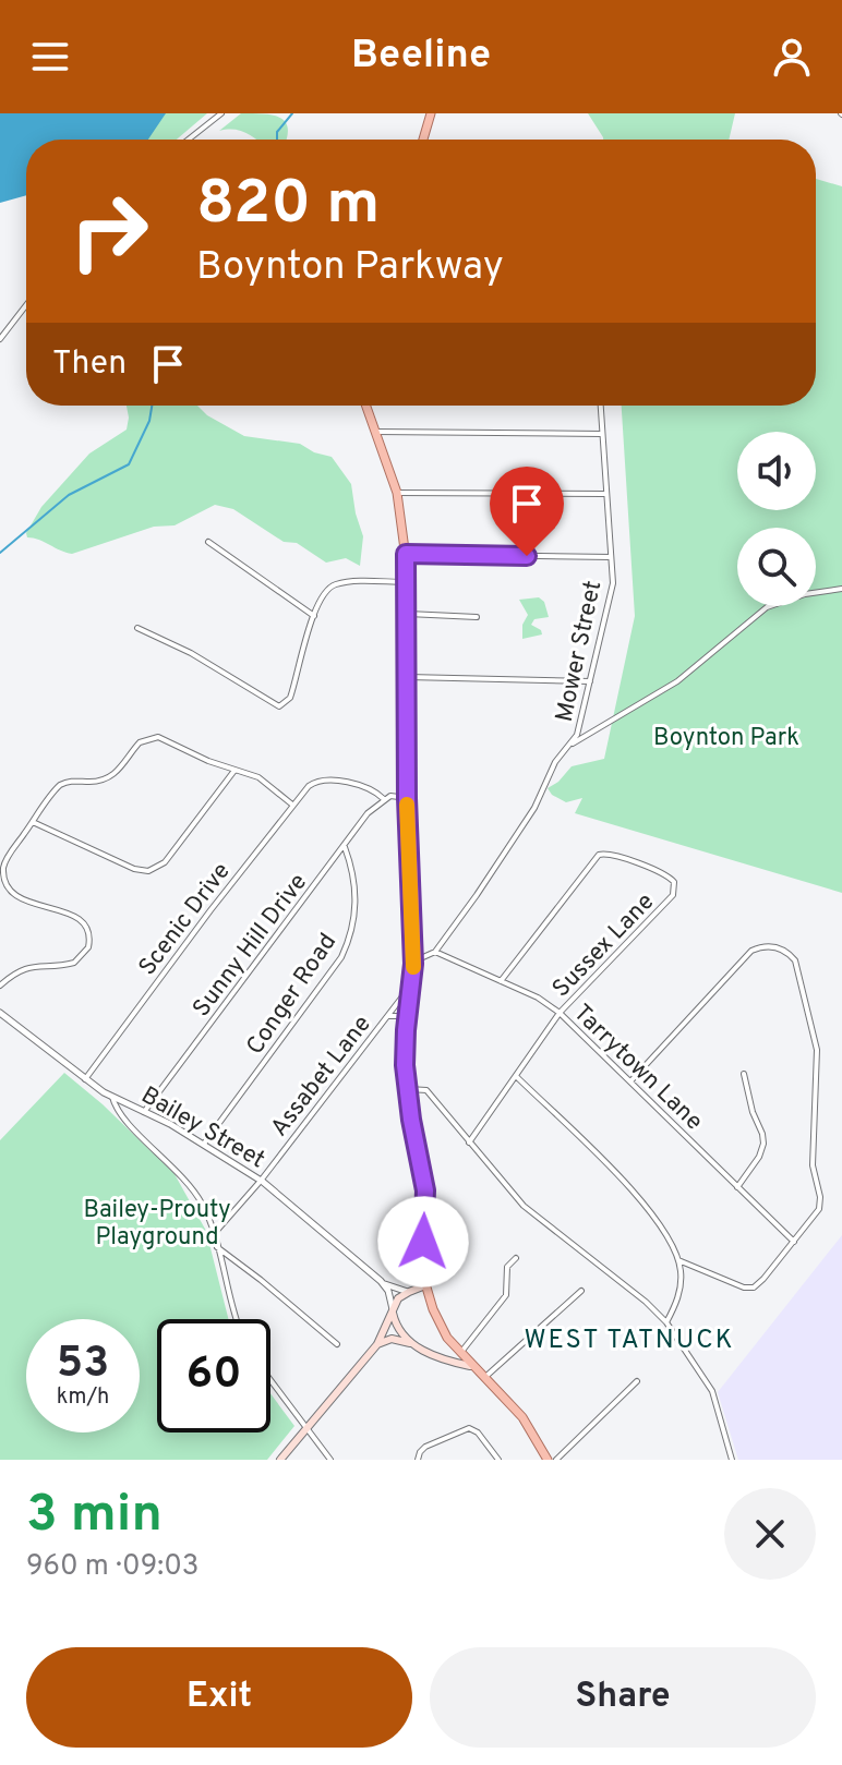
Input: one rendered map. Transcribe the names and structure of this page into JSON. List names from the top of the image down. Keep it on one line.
{"streets":{"street":["Mower Street","Scenic Drive","Sunny Hill Drive","Sussex Lane","Conger Road","Tarrytown Lane","Assabet Lane","Bailey Street"]},"crossings":[["Mower Street","Tarrytown Lane"],["Scenic Drive","Sunny Hill Drive"],["Scenic Drive","Bailey Street"],["Sunny Hill Drive","Conger Road"],["Sunny Hill Drive","Bailey Street"],["Sussex Lane","Tarrytown Lane"],["Conger Road","Bailey Street"],["Assabet Lane","Bailey Street"]],"districts":["WEST TATNUCK"],"parks":["Boynton Park","Bailey-Prouty Playground"],"page":{"header":"Beeline","turn":["820 m","Boynton Parkway"],"then":"Then","speed":"53 km/h","limit":"60","heading":["3 min","960 m · 09:03"],"buttons":["Exit","Share"]}}
